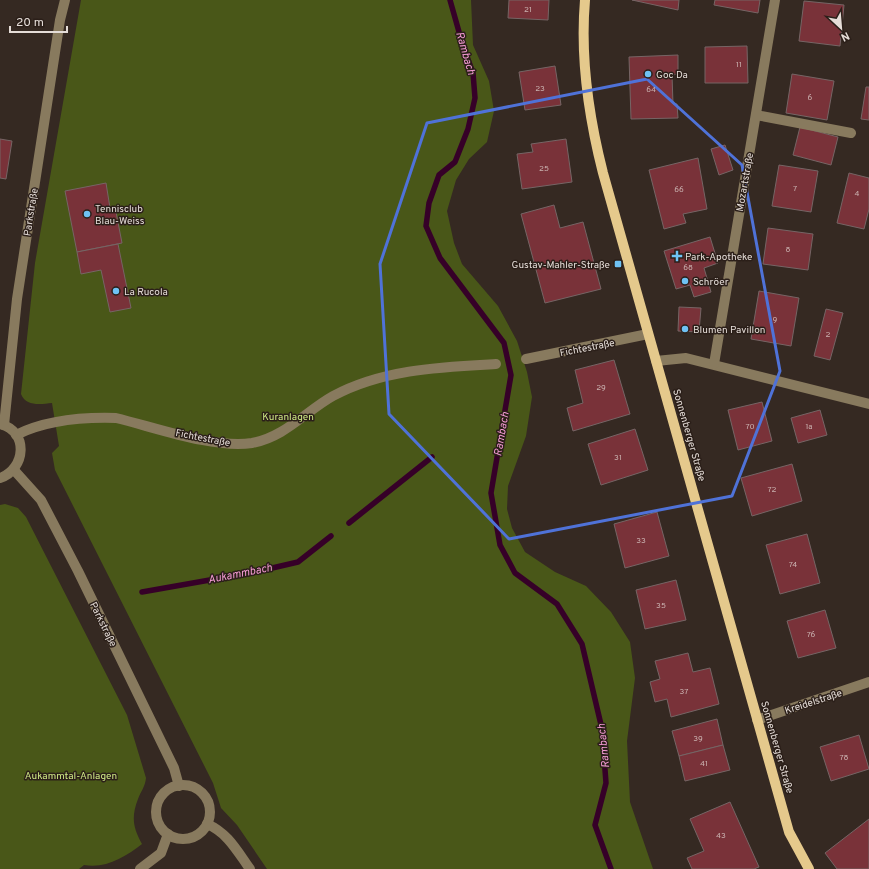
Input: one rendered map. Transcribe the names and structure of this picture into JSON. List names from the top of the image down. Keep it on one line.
{"streets":{"main road":["Sonnenberger Straße"],"street":["Mozartstraße","Parkstraße","Fichtestraße","Kreidelstraße"]},"crossings":[["Fichtestraße","Sonnenberger Straße"],["Sonnenberger Straße","Kreidelstraße"]],"water":["Rambach","Aukammbach"],"parks":["Kuranlagen","Aukammtal-Anlagen"],"places":{"other":["Goc Da","Tennisclub Blau-Weiss","Schröer","La Rucola","Blumen Pavillon"],"health":["Park-Apotheke"],"transit":["Gustav-Mahler-Straße"]},"house_numbers":["21","11","23","64","6","25","7","66","4","8","68","9","2","29","70","1a","31","72","33","74","35","76","37","39","78","41","43"],"scale_bar":"20 m","north":"bottom right"}
